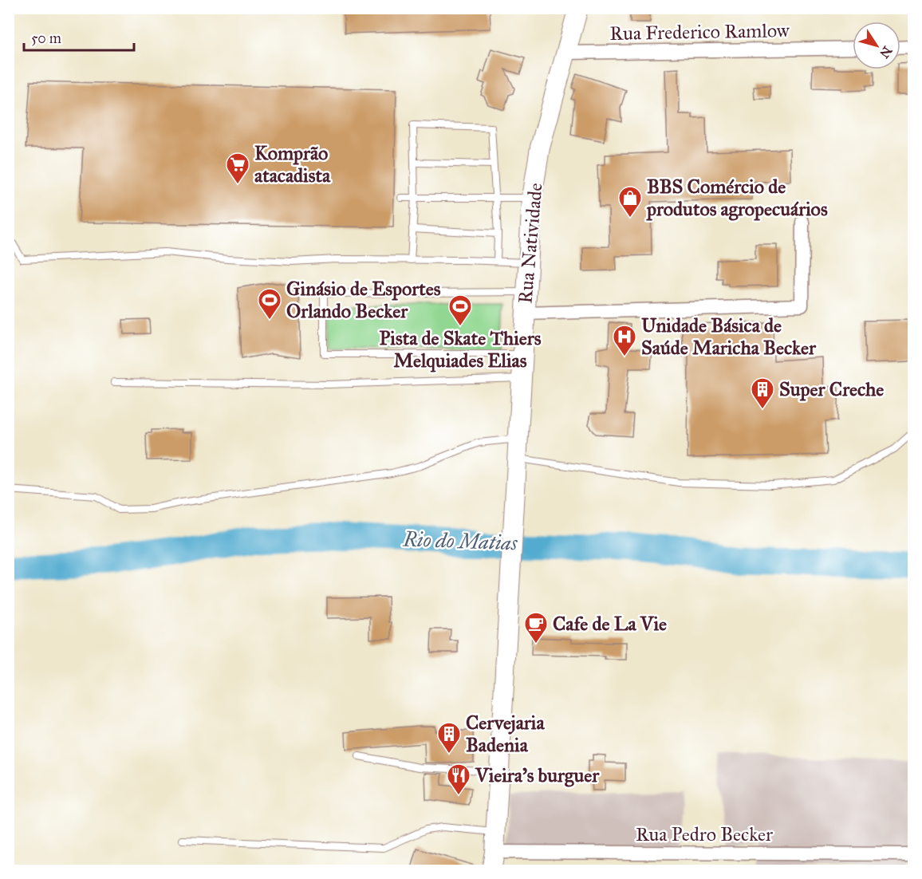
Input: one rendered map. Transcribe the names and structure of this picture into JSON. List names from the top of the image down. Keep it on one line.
{"streets":{"main road":["Rua Natividade"],"street":["Rua Frederico Ramlow","Rua Pedro Becker"]},"crossings":[["Rua Frederico Ramlow","Rua Natividade"],["Rua Natividade","Rua Pedro Becker"]],"water":["Rio do Matias"],"places":{"supermarket":["Komprão atacadista"],"shop":["BBS Comércio de produtos agropecuários"],"sports":["Ginásio de Esportes Orlando Becker","Pista de Skate Thiers Melquiades Elias"],"hospital":["Unidade Básica de Saúde Maricha Becker"],"building":["Super Creche","Cervejaria Badenia"],"cafe":["Cafe de La Vie"],"restaurant":["Vieira's burguer"]},"scale_bar":"50 m","north":"bottom right"}
